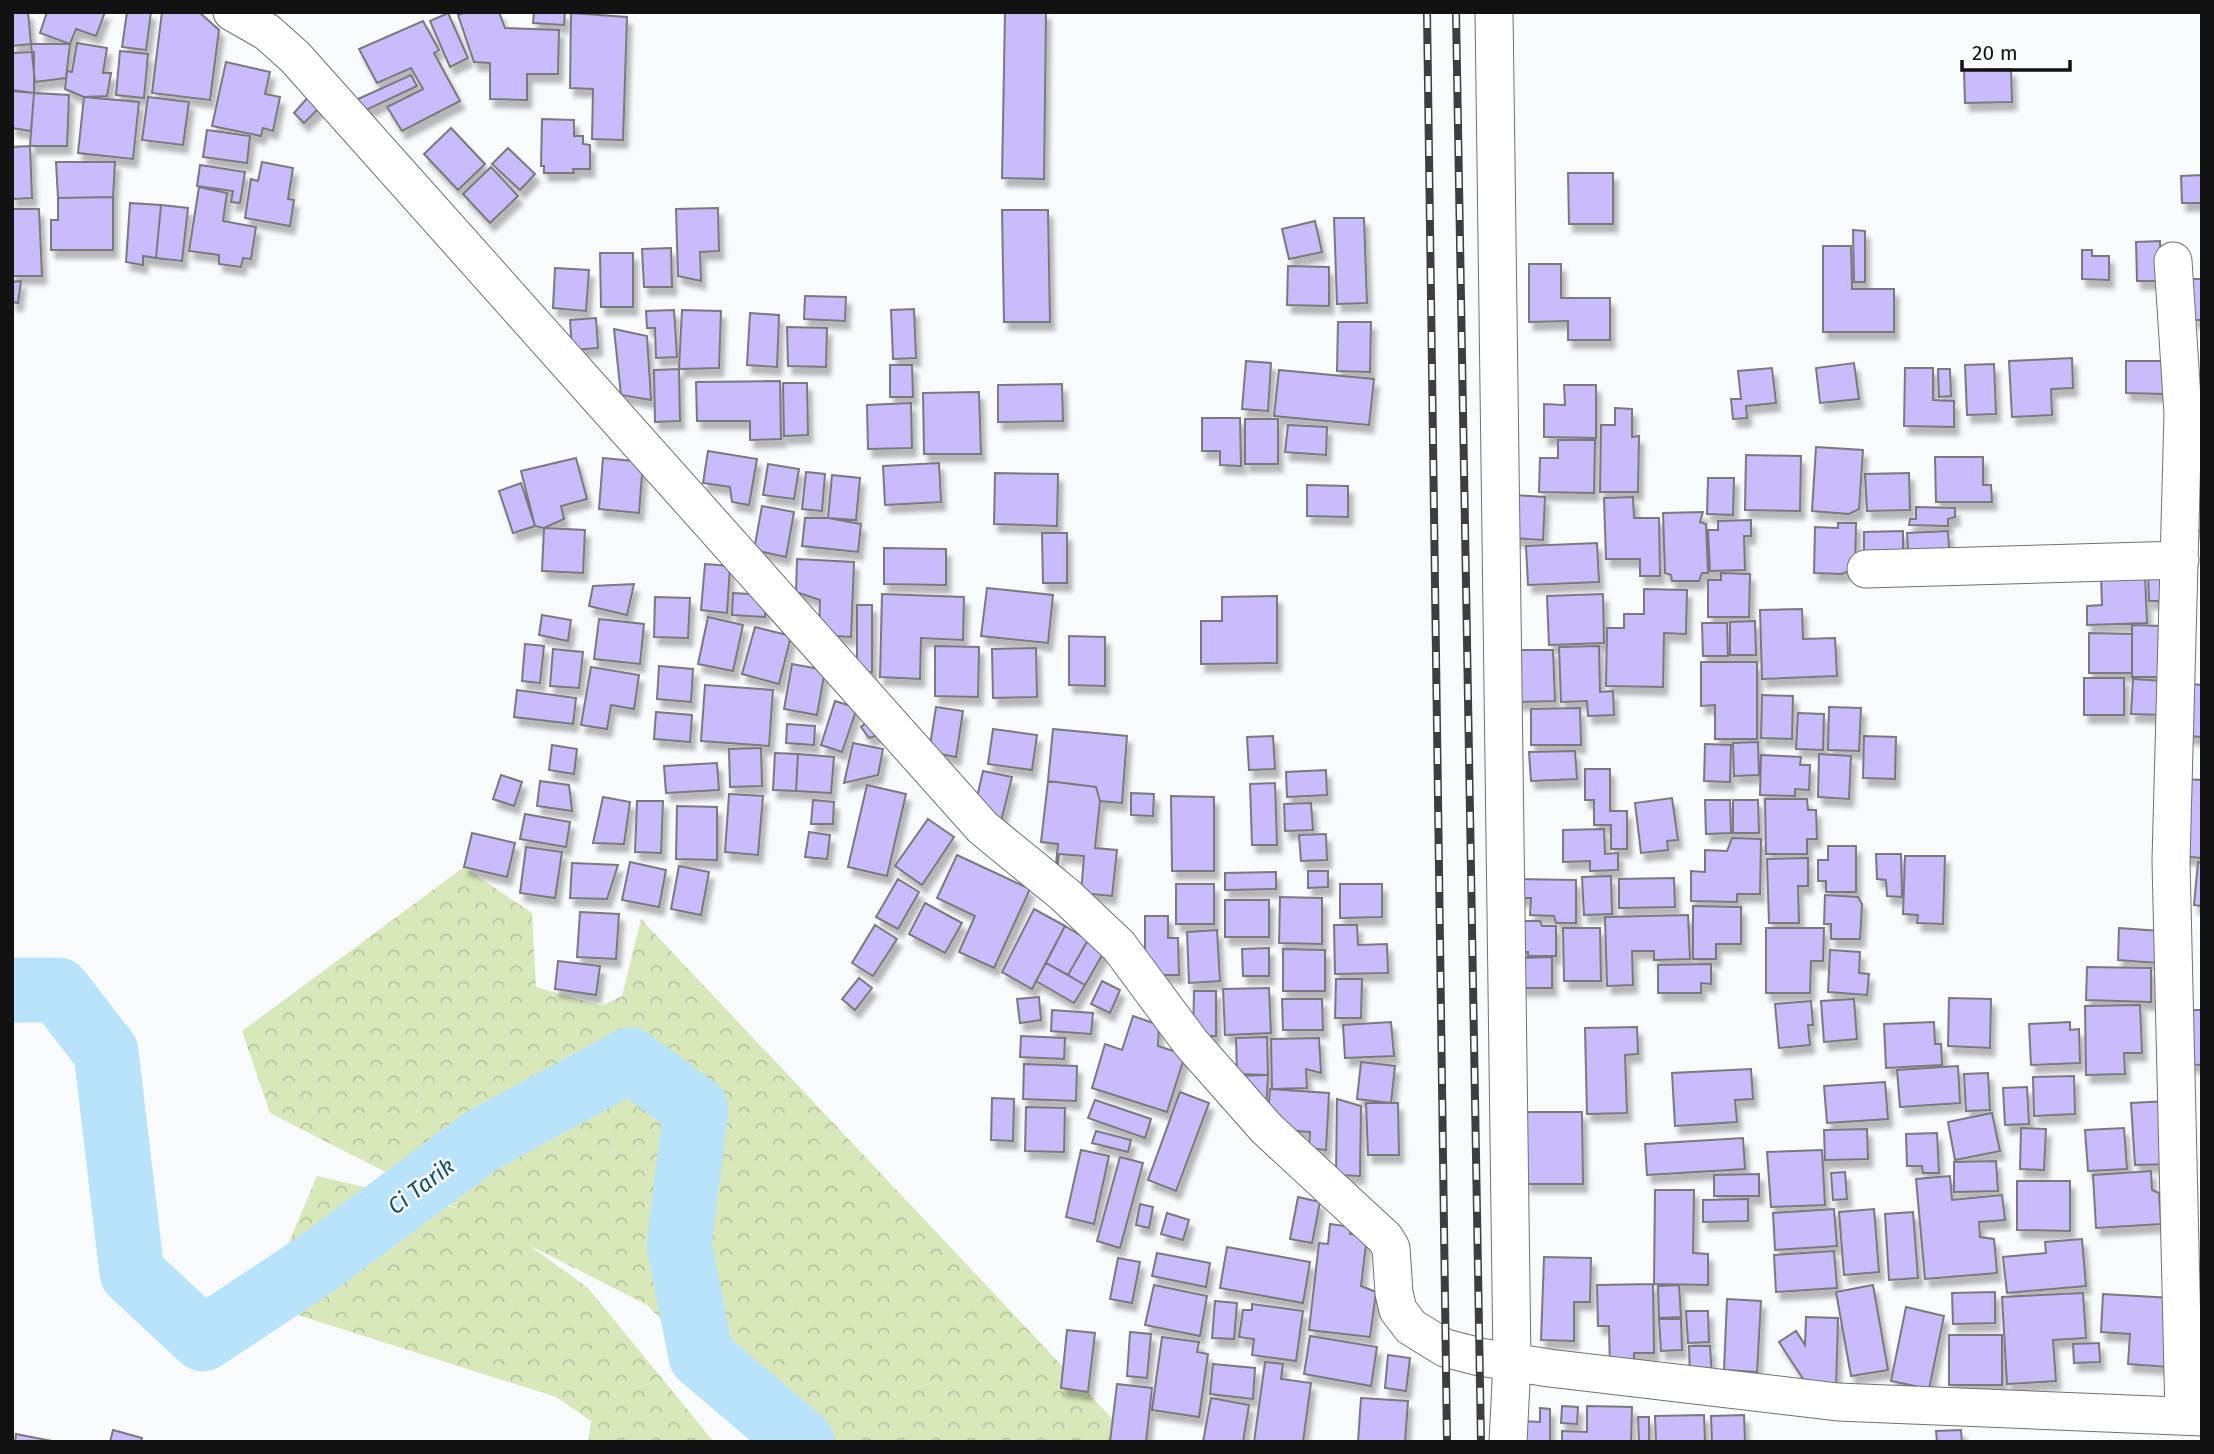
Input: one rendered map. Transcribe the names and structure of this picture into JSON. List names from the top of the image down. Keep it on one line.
{"water":["Ci Tarik"],"scale_bar":"20 m"}
